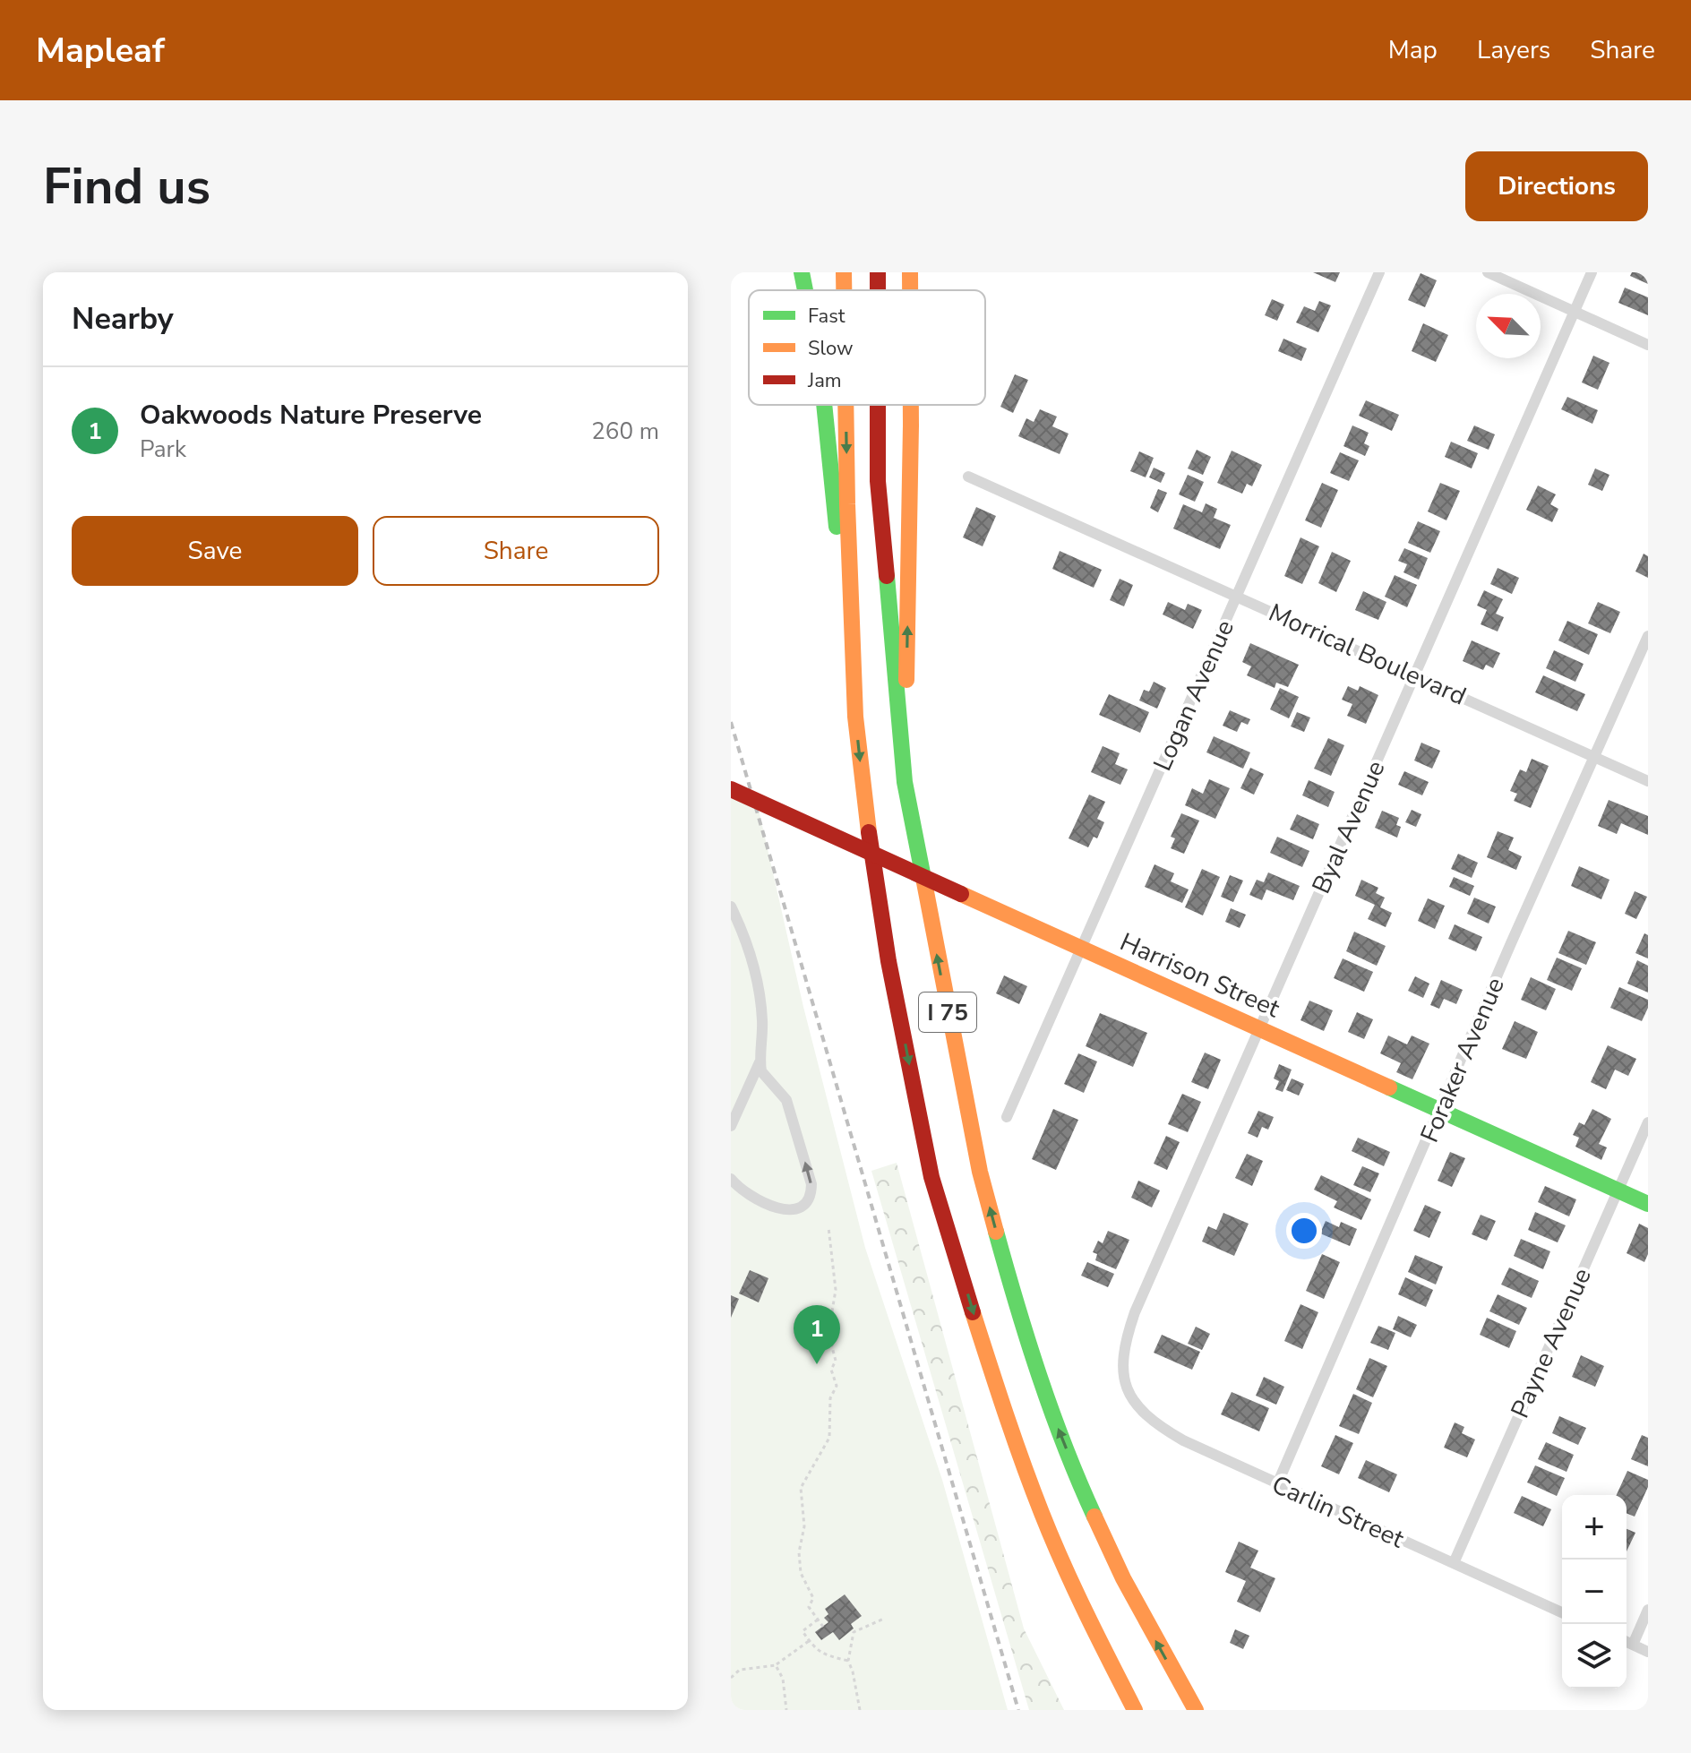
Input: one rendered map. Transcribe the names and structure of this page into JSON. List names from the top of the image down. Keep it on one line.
{"streets":{"main road":["Harrison Street","I 75"],"street":["Morrical Boulevard","Logan Avenue","Byal Avenue","Foraker Avenue","Payne Avenue","Carlin Street"]},"crossings":[["Morrical Boulevard","Logan Avenue"],["Morrical Boulevard","Byal Avenue"],["Morrical Boulevard","Foraker Avenue"],["Logan Avenue","Harrison Street"],["Byal Avenue","Harrison Street"],["Byal Avenue","Carlin Street"],["Harrison Street","Foraker Avenue"],["Harrison Street","Payne Avenue"],["Foraker Avenue","Carlin Street"],["Payne Avenue","Carlin Street"]],"legend":["Fast","Slow","Jam"],"north":"top left","page":{"header":"Mapleaf","nav":["Map","Layers","Share"],"buttons":["Directions",["Save","Share"]],"title":"Find us","heading":"Nearby","list":[{"mark":"1","name":"Oakwoods Nature Preserve","note":"Park","value":"260 m"}],"pins":"1","map_buttons":["+","−"]}}
